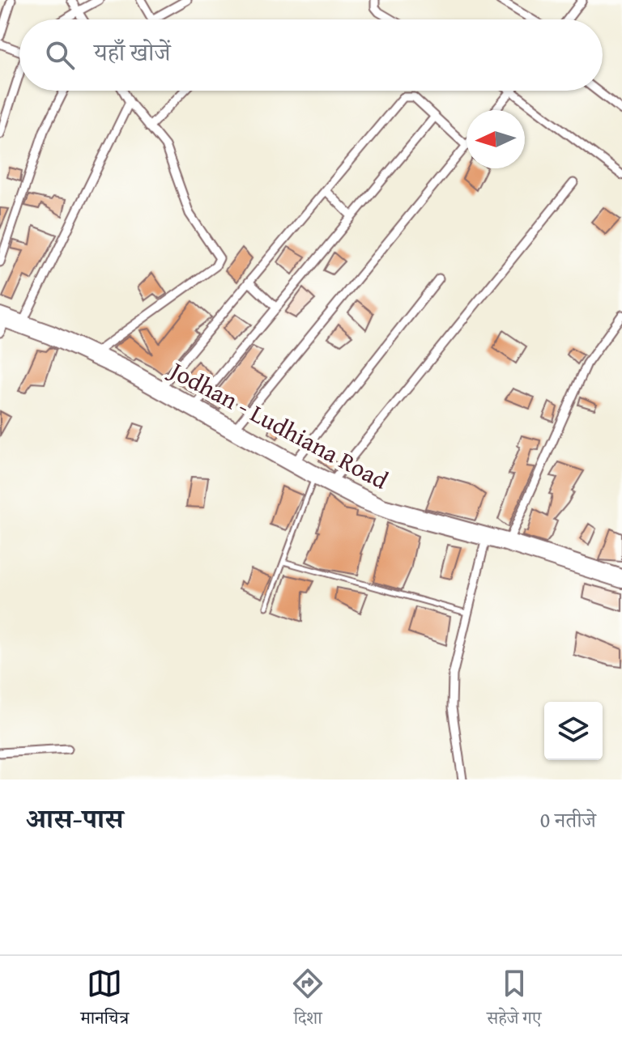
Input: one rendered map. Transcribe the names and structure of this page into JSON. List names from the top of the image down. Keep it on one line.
{"streets":{"street":["Jodhan - Ludhiana Road"]},"north":"left","page":{"search":"यहाँ खोजें","heading":["आस-पास","0 नतीजे"],"nav":["मानचित्र","दिशा","सहेजे गए"]}}
